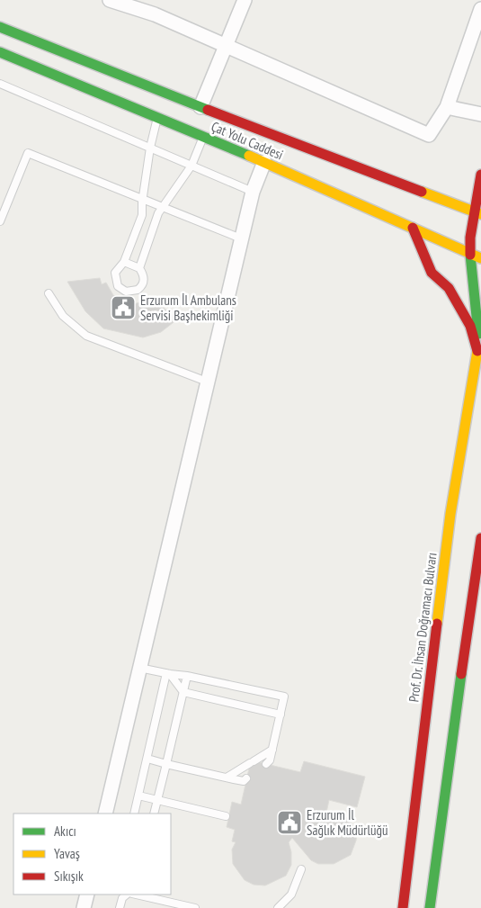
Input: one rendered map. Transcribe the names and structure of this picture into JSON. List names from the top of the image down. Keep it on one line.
{"streets":{"main road":["Çat Yolu Caddesi","Prof. Dr. İhsan Doğramacı Bulvarı"]},"crossings":[["Çat Yolu Caddesi","Prof. Dr. İhsan Doğramacı Bulvarı"]],"places":{"public building":["Erzurum İl Ambulans Servisi Başhekimliği","Erzurum İl Sağlık Müdürlüğü"]},"legend":["Akıcı","Yavaş","Sıkışık"]}
